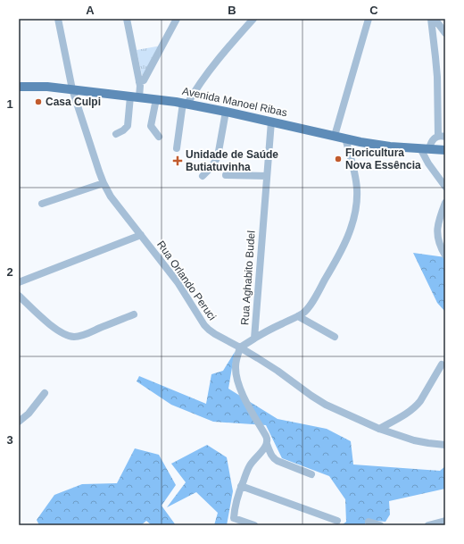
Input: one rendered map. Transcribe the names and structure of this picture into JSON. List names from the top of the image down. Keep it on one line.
{"streets":{"main road":["Avenida Manoel Ribas"],"street":["Rua Aghabito Budel","Rua Orlando Peruci"]},"crossings":[["Avenida Manoel Ribas","Rua Aghabito Budel"],["Avenida Manoel Ribas","Rua Orlando Peruci"],["Rua Aghabito Budel","Rua Orlando Peruci"]],"places":{"other":["Casa Culpi","Floricultura Nova Essência"],"health":["Unidade de Saúde Butiatuvinha"]},"grid":{"columns":["A","B","C"],"rows":["1","2","3"]}}
